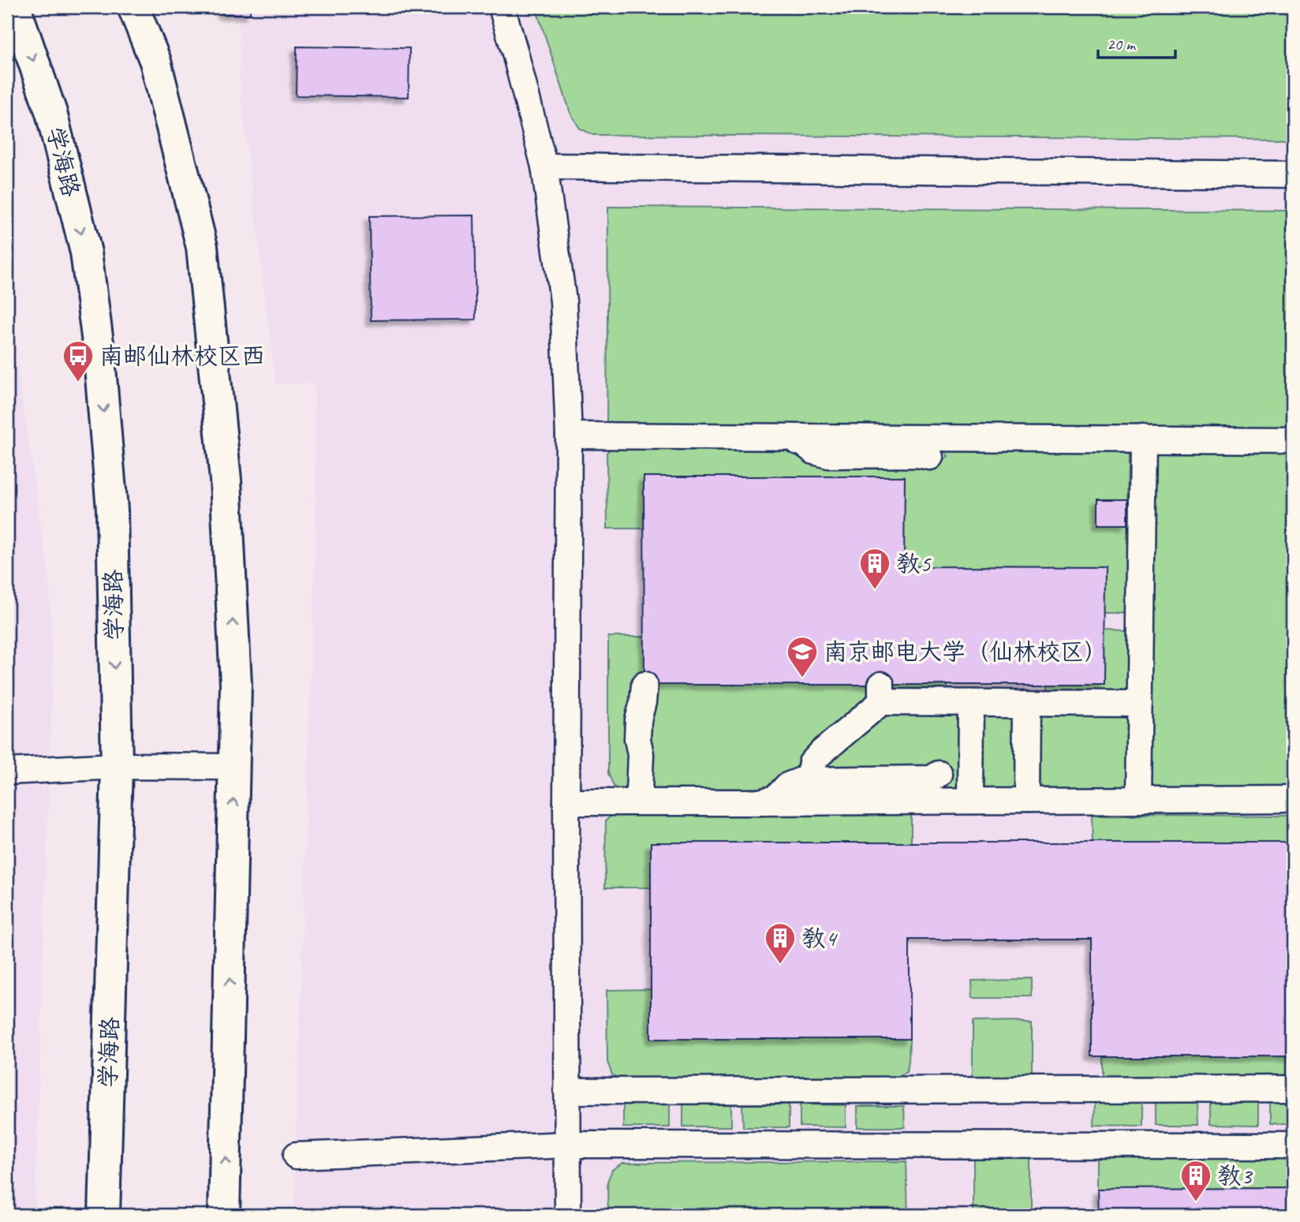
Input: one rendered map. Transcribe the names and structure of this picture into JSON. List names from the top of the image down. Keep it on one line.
{"streets":{"main road":["学海路"]},"places":{"bus stop":["南邮仙林校区西"],"building":["教5","教4","教3"],"school or university":["南京邮电大学（仙林校区）"]},"scale_bar":"20 m"}
